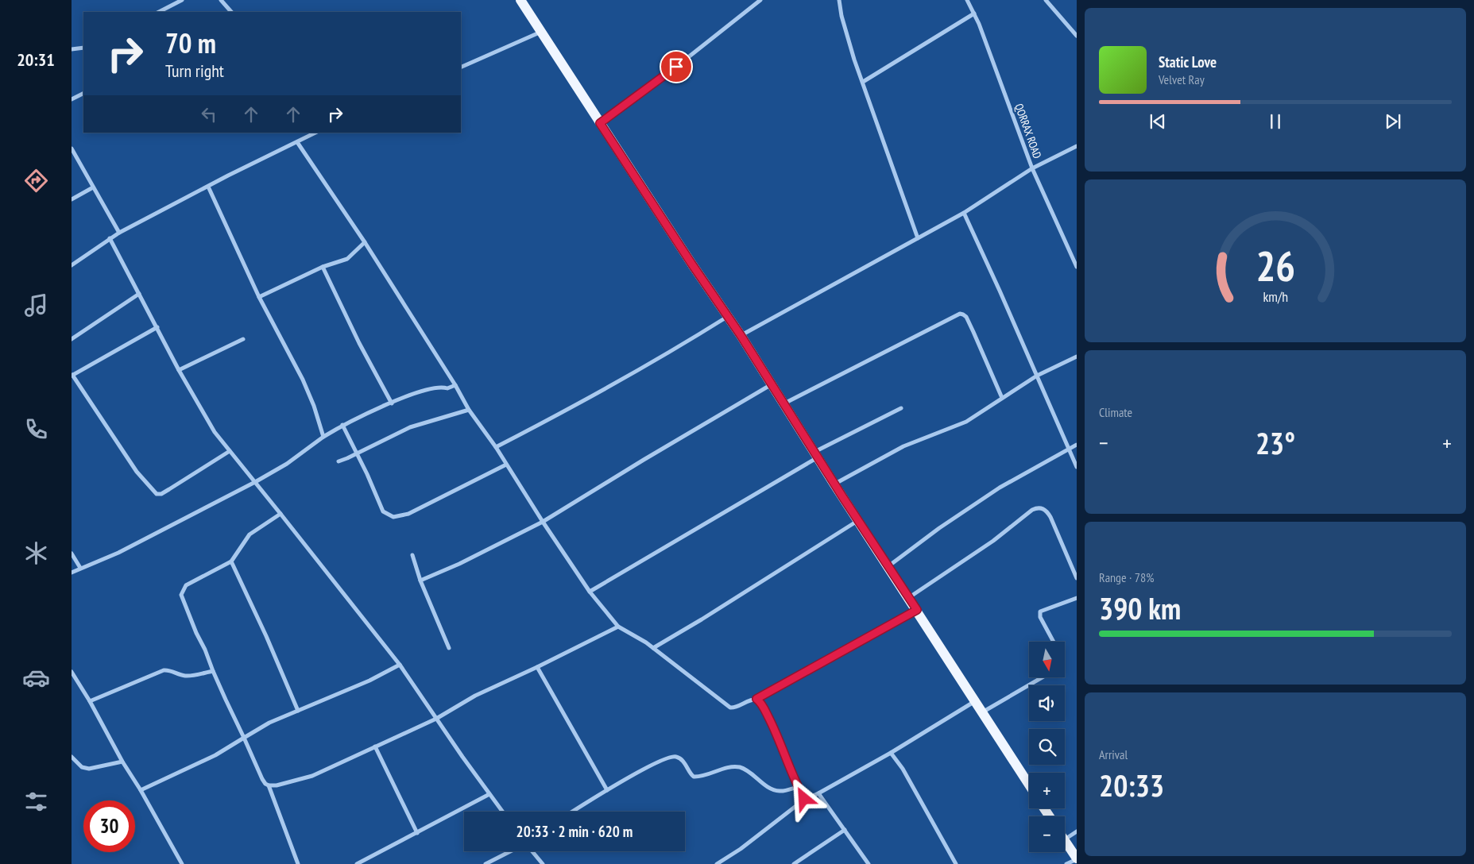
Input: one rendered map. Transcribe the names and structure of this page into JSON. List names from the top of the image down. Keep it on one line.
{"streets":{"street":["QORRAX ROAD"]},"north":"bottom","page":{"tabs":"20:31","turn":["70 m","Turn right"],"song":["Static Love","Velvet Ray"],"tile":["Climate",["Range · 78%","390 km"],["Arrival","20:33"]],"heat":["−","23°","+"],"map_buttons":["+","−"],"limit":"30","trip":"20:33 · 2 min · 620 m","gauge":["26","km/h"]}}
